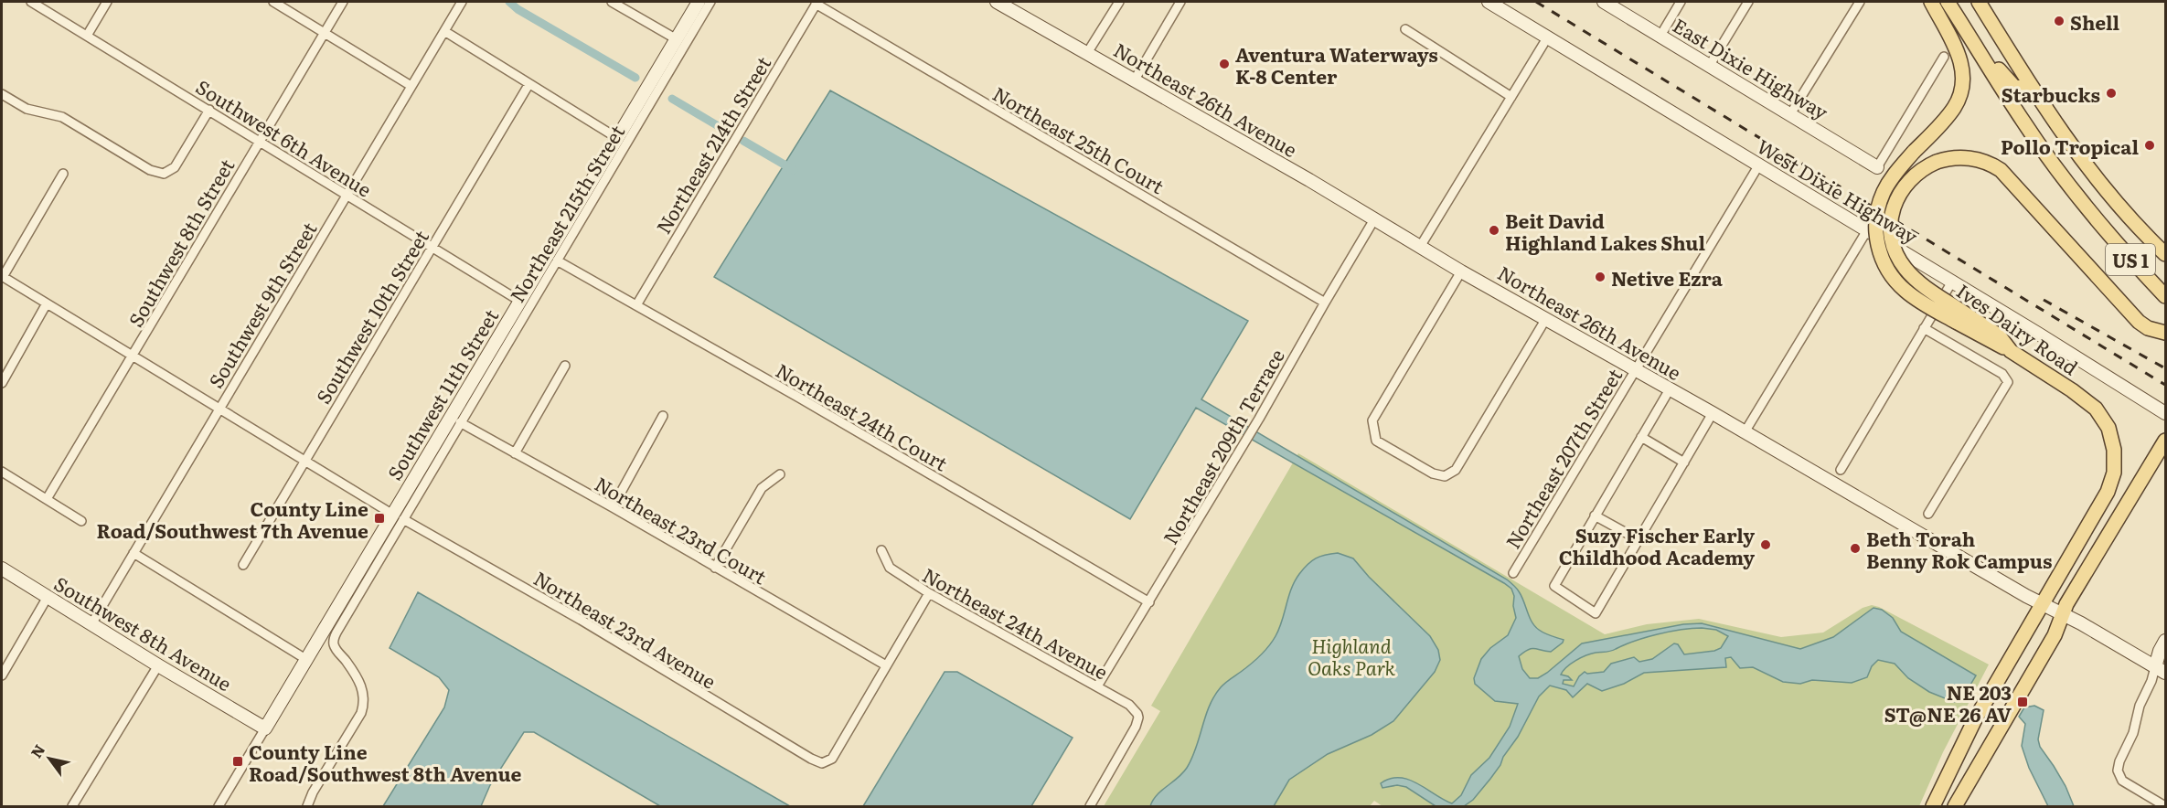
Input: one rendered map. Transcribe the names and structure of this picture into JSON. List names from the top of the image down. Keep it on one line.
{"streets":{"main road":["US 1","Ives Dairy Road"],"street":["East Dixie Highway","Northeast 26th Avenue","Southwest 6th Avenue","Northeast 25th Court","Northeast 214th Street","West Dixie Highway","Northeast 215th Street","Southwest 8th Street","Southwest 9th Street","Southwest 10th Street","Southwest 11th Street","Northeast 24th Court","Northeast 209th Terrace","Northeast 207th Street","Northeast 23rd Court","Northeast 24th Avenue","Northeast 23rd Avenue","Southwest 8th Avenue"]},"crossings":[["Northeast 26th Avenue","Ives Dairy Road"],["Northeast 26th Avenue","Northeast 209th Terrace"],["Northeast 26th Avenue","Northeast 207th Street"],["Southwest 6th Avenue","Southwest 8th Street"],["Southwest 6th Avenue","Southwest 9th Street"],["Southwest 6th Avenue","Southwest 10th Street"],["Southwest 6th Avenue","Southwest 11th Street"],["Northeast 25th Court","Northeast 214th Street"],["Northeast 25th Court","Northeast 209th Terrace"],["Northeast 214th Street","Northeast 24th Court"],["West Dixie Highway","Northeast 207th Street"],["Northeast 215th Street","Southwest 11th Street"],["Northeast 215th Street","Northeast 24th Court"],["Northeast 215th Street","Northeast 23rd Court"],["Northeast 215th Street","Northeast 23rd Avenue"],["Southwest 8th Street","Northeast 23rd Avenue"],["Southwest 9th Street","Northeast 23rd Avenue"],["Southwest 9th Street","Southwest 8th Avenue"],["Southwest 10th Street","Northeast 23rd Avenue"],["Southwest 11th Street","Northeast 23rd Avenue"],["Southwest 11th Street","Southwest 8th Avenue"],["Northeast 24th Court","Northeast 209th Terrace"],["Northeast 209th Terrace","Northeast 24th Avenue"],["Northeast 23rd Court","Northeast 23rd Avenue"]],"parks":["Highland Oaks Park"],"places":{"other":["Shell","Aventura Waterways K-8 Center","Starbucks","Pollo Tropical","Beit David Highland Lakes Shul","Netive Ezra","Suzy Fischer Early Childhood Academy","Beth Torah Benny Rok Campus"],"transit":["County Line Road/Southwest 7th Avenue","NE 203 ST@NE 26 AV","County Line Road/Southwest 8th Avenue"]},"north":"top left"}
